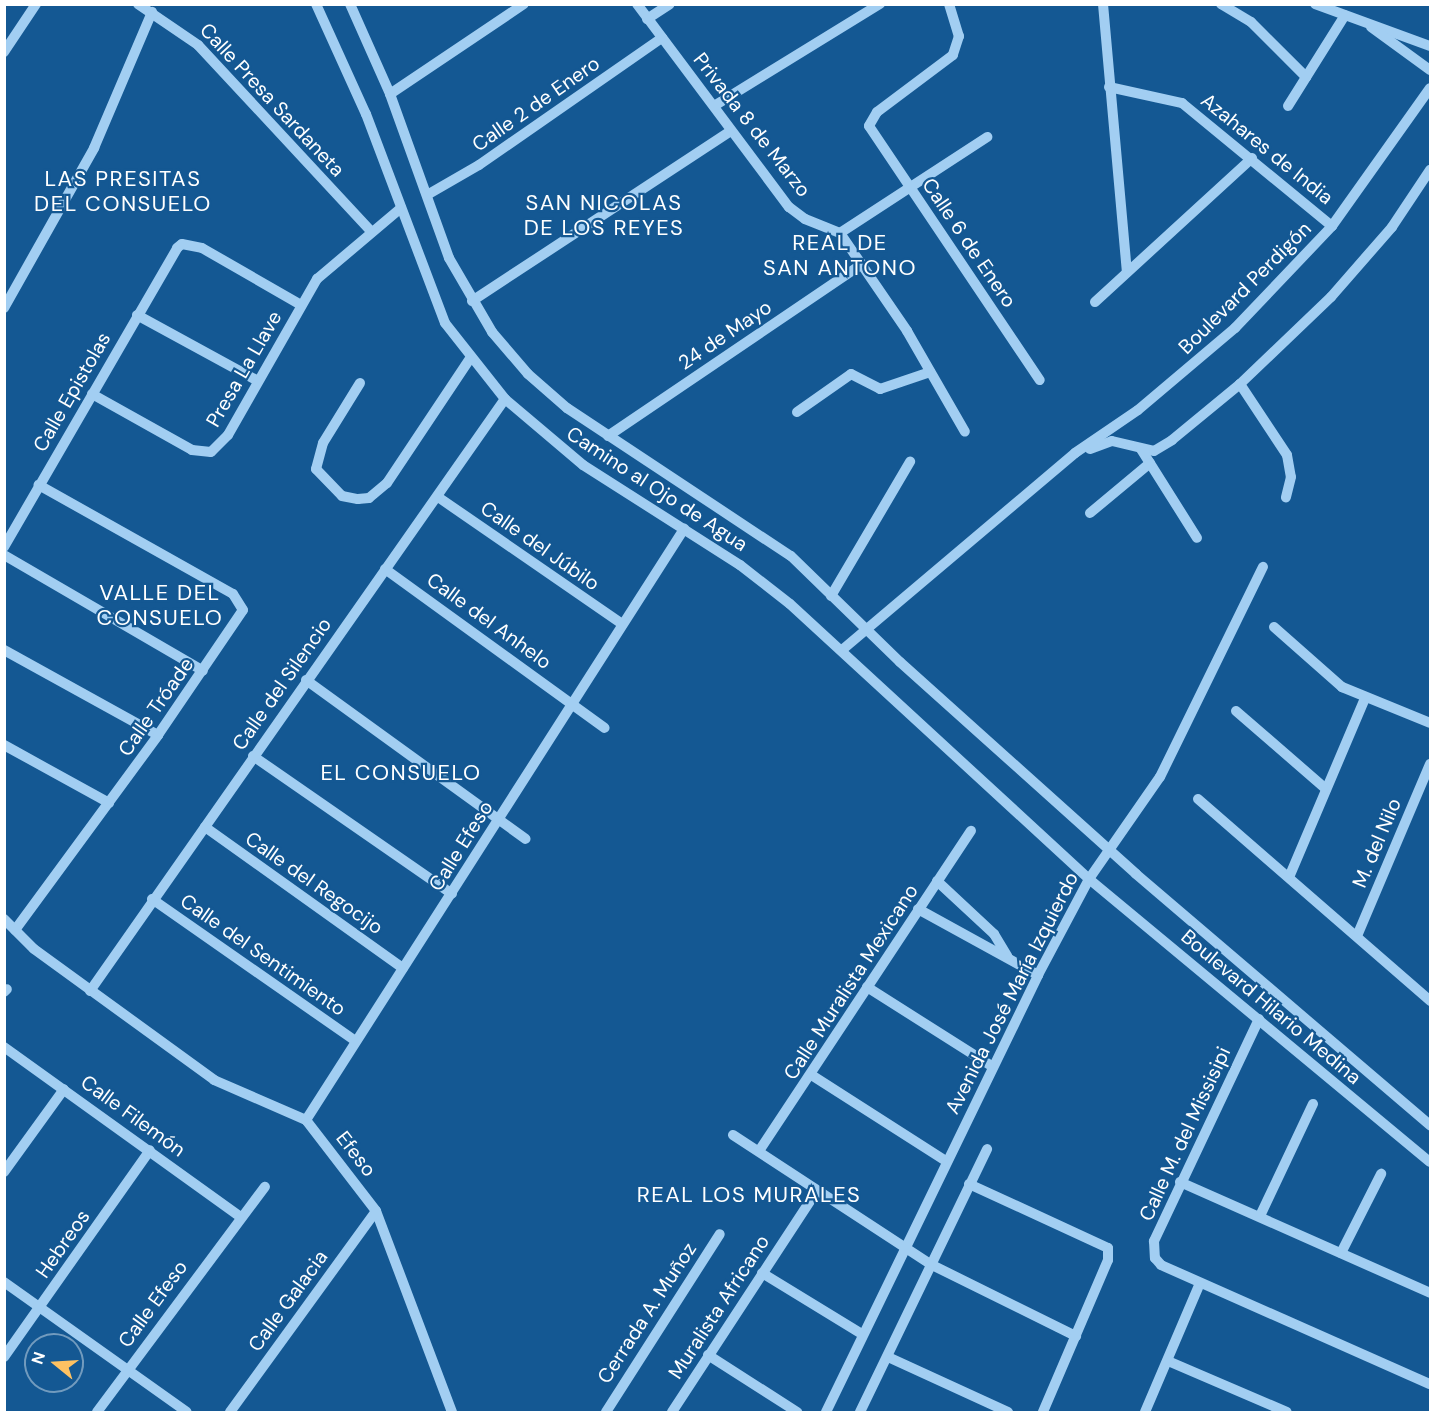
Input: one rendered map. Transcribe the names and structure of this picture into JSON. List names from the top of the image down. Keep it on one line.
{"streets":{"street":["Calle Presa Sardaneta","Calle 2 de Enero","Privada 8 de Marzo","Azahares de India","Calle 6 de Enero","Boulevard Perdigón","24 de Mayo","Presa La Llave","Calle Epistolas","Camino al Ojo de Agua","Calle del Júbilo","Calle del Anhelo","Calle del Silencio","Calle Tróade","M. del Nilo","Calle Efeso","Calle del Regocijo","Calle del Sentimiento","Calle Muralista Mexicano","Avenida José María Izquierdo","Boulevard Hilario Medina","Calle Filemón","Calle M. del Missisipi","Efeso","Hebreos","Calle Galacia","Muralista Africano","Cerrada A. Muñoz"]},"crossings":[["Calle Presa Sardaneta","Presa La Llave"],["Calle 2 de Enero","Privada 8 de Marzo"],["Calle 2 de Enero","Camino al Ojo de Agua"],["Azahares de India","Boulevard Perdigón"],["Boulevard Perdigón","Camino al Ojo de Agua"],["24 de Mayo","Camino al Ojo de Agua"],["Presa La Llave","Calle Epistolas"],["Presa La Llave","Camino al Ojo de Agua"],["Calle Epistolas","Calle Tróade"],["Camino al Ojo de Agua","Calle del Silencio"],["Camino al Ojo de Agua","Calle Efeso"],["Camino al Ojo de Agua","Avenida José María Izquierdo"],["Camino al Ojo de Agua","Boulevard Hilario Medina"],["Calle del Júbilo","Calle del Silencio"],["Calle del Júbilo","Calle Efeso"],["Calle del Anhelo","Calle del Silencio"],["Calle del Anhelo","Calle Efeso"],["Calle del Silencio","Calle del Regocijo"],["Calle del Silencio","Calle del Sentimiento"],["Calle Efeso","Calle del Regocijo"],["Calle Efeso","Calle del Sentimiento"],["Calle Efeso","Calle Filemón"],["Calle Efeso","Efeso"],["Avenida José María Izquierdo","Boulevard Hilario Medina"],["Boulevard Hilario Medina","Calle M. del Missisipi"],["Calle Filemón","Hebreos"],["Efeso","Calle Galacia"]],"districts":["LAS PRESITAS DEL CONSUELO","SAN NICOLAS DE LOS REYES","REAL DE SAN ANTONO","VALLE DEL CONSUELO","EL CONSUELO","REAL LOS MURALES"],"north":"left"}
